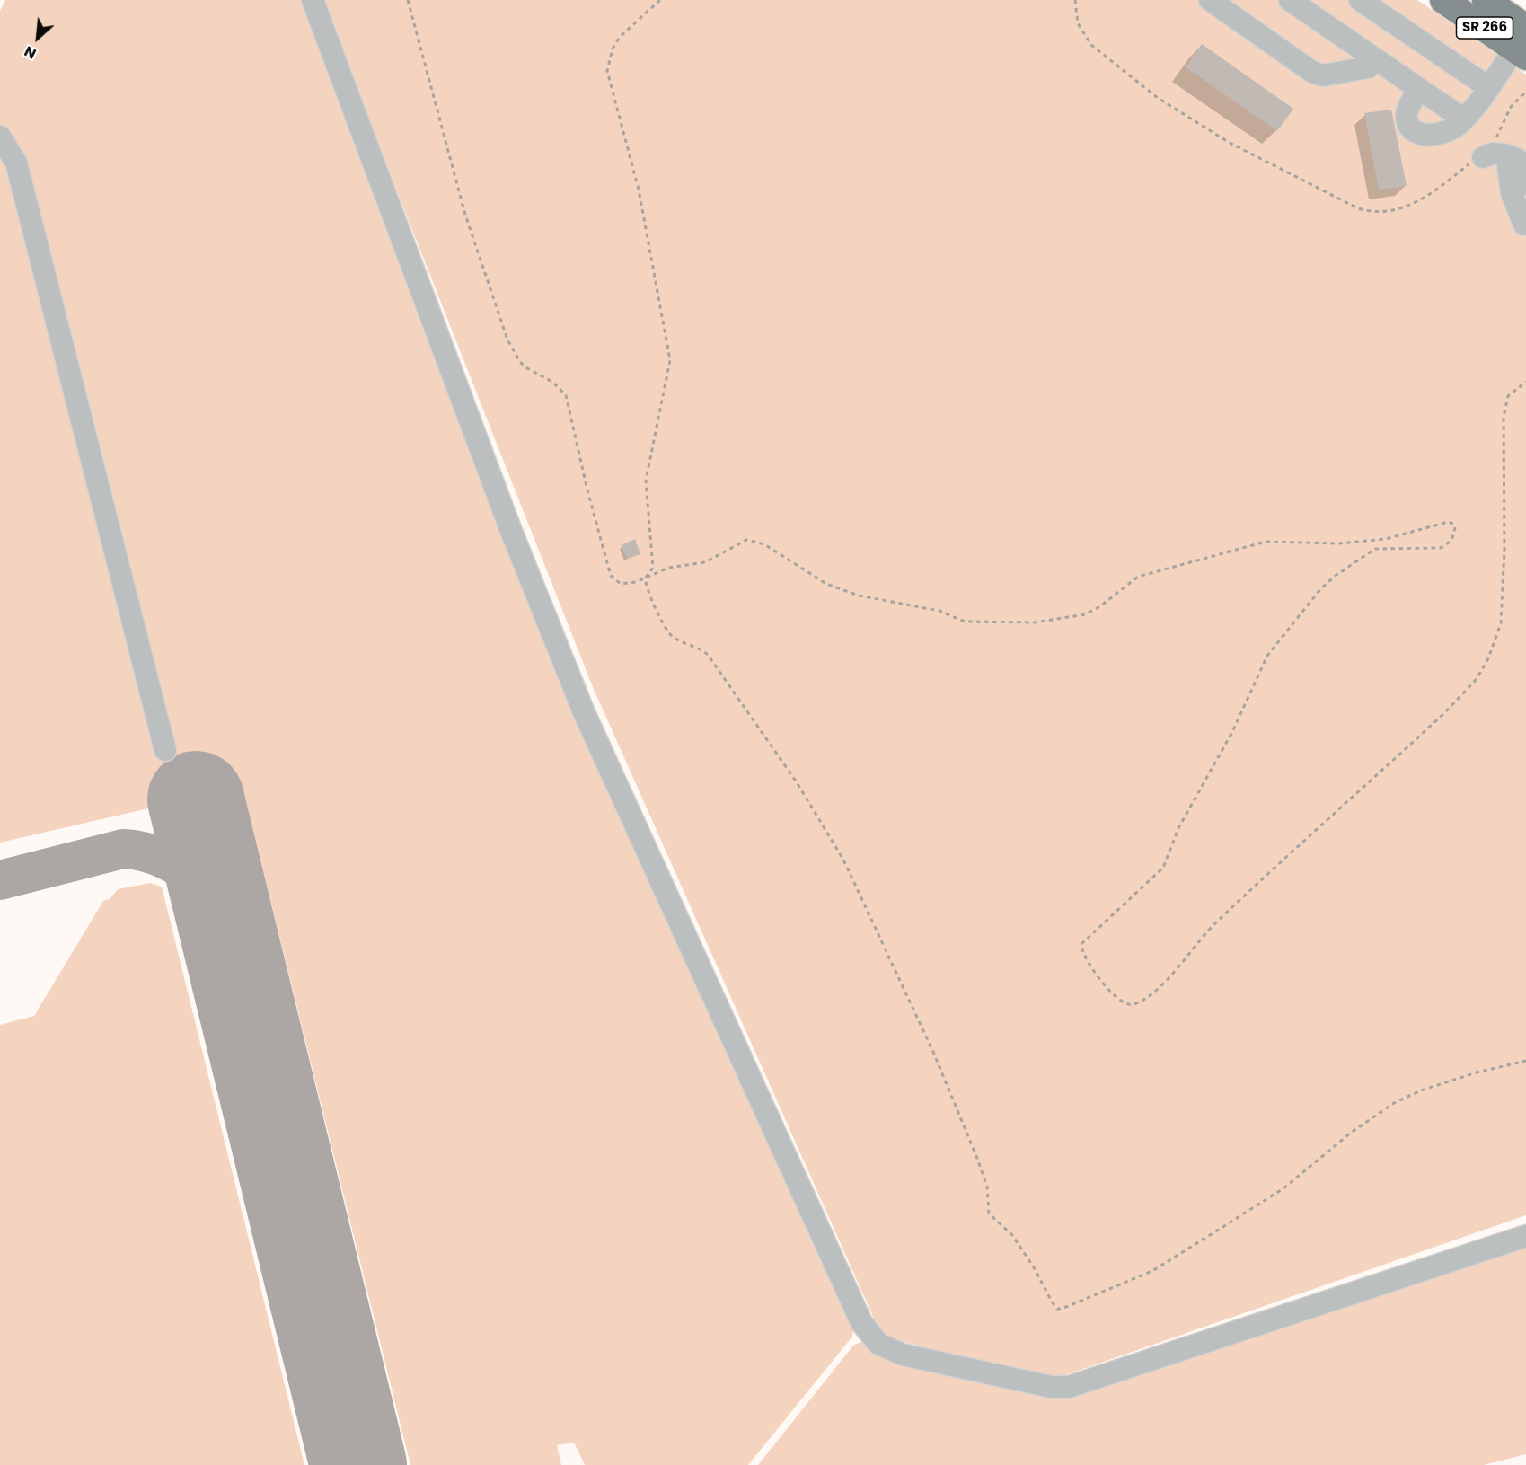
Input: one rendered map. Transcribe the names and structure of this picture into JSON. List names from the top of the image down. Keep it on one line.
{"streets":{"main road":["SR 266"]},"north":"bottom left"}
